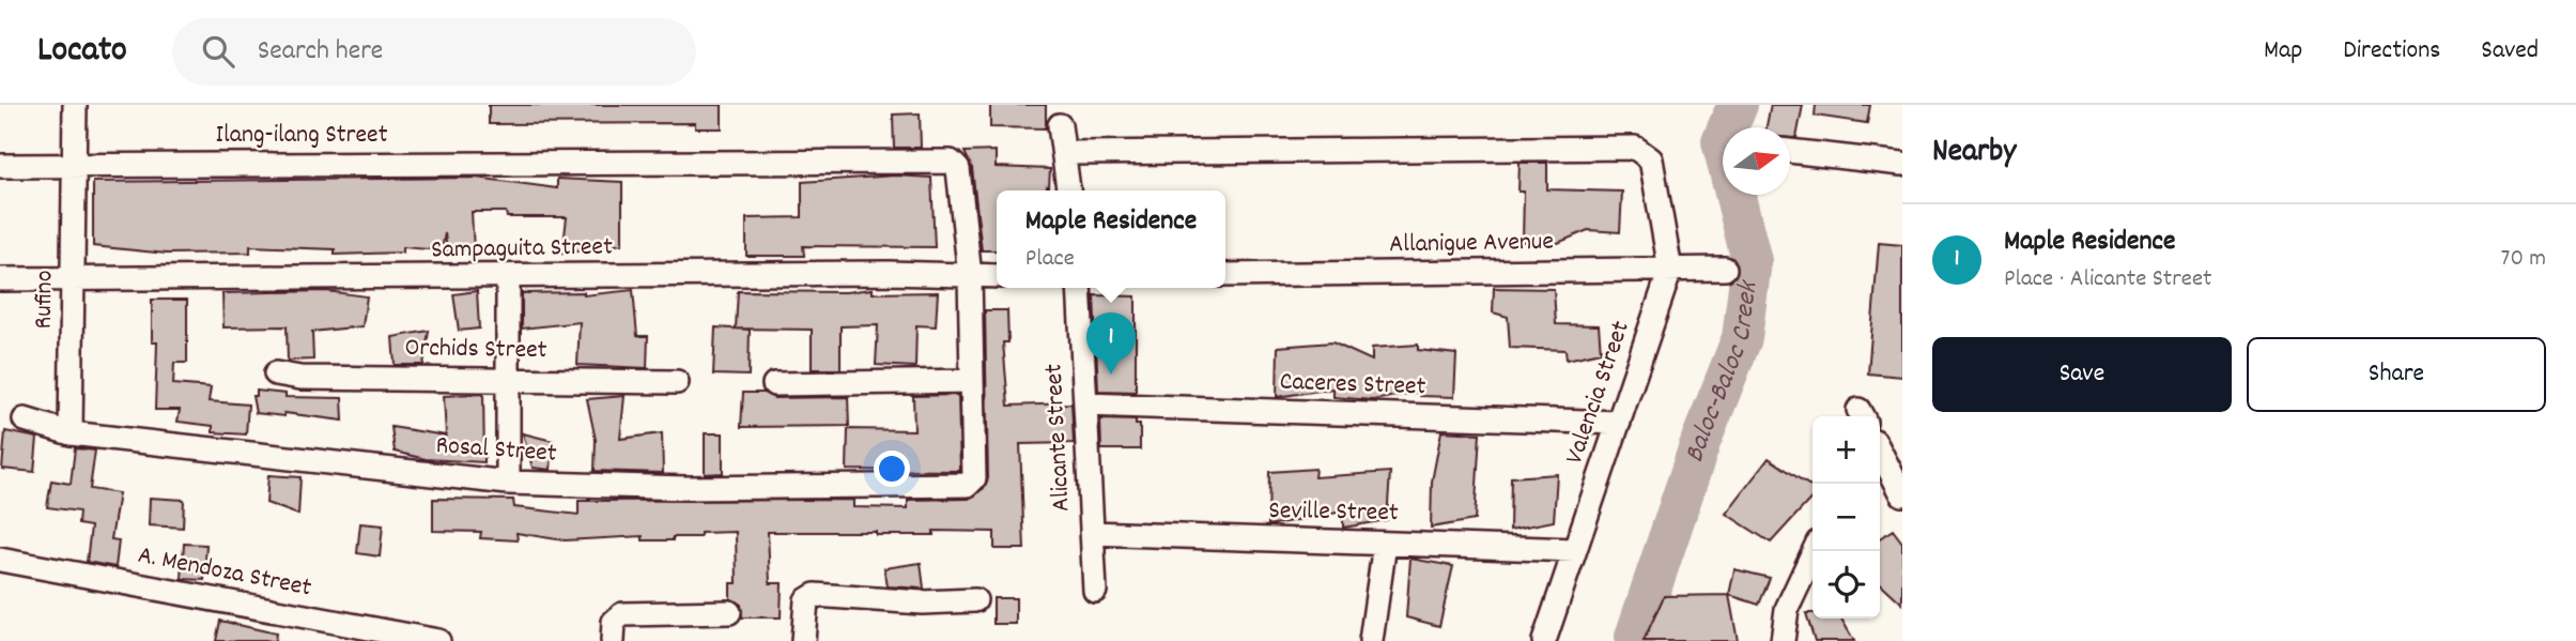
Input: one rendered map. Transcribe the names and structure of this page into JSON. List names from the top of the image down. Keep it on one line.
{"streets":{"street":["Ilang-ilang Street","Allanigue Avenue","Sampaguita Street","Rufino","Orchids Street","Caceres Street","Valencia Street","Alicante Street","Rosal Street","Seville Street","A. Mendoza Street"]},"crossings":[["Ilang-ilang Street","Sampaguita Street"],["Ilang-ilang Street","Rufino"],["Ilang-ilang Street","Rosal Street"],["Allanigue Avenue","Valencia Street"],["Sampaguita Street","Rufino"],["Rufino","Rosal Street"],["Caceres Street","Valencia Street"],["Caceres Street","Alicante Street"],["Valencia Street","Seville Street"],["Alicante Street","Seville Street"]],"water":["Baloc-Baloc Creek"],"north":"right","page":{"header":"Locato","search":"Search here","nav":["Map","Directions","Saved"],"heading":"Nearby","popup":["Maple Residence","Place"],"list":[{"mark":"1","name":"Maple Residence","note":"Place · Alicante Street","value":"70 m"}],"pins":"1","buttons":["Save","Share"],"map_buttons":["+","−"]}}
